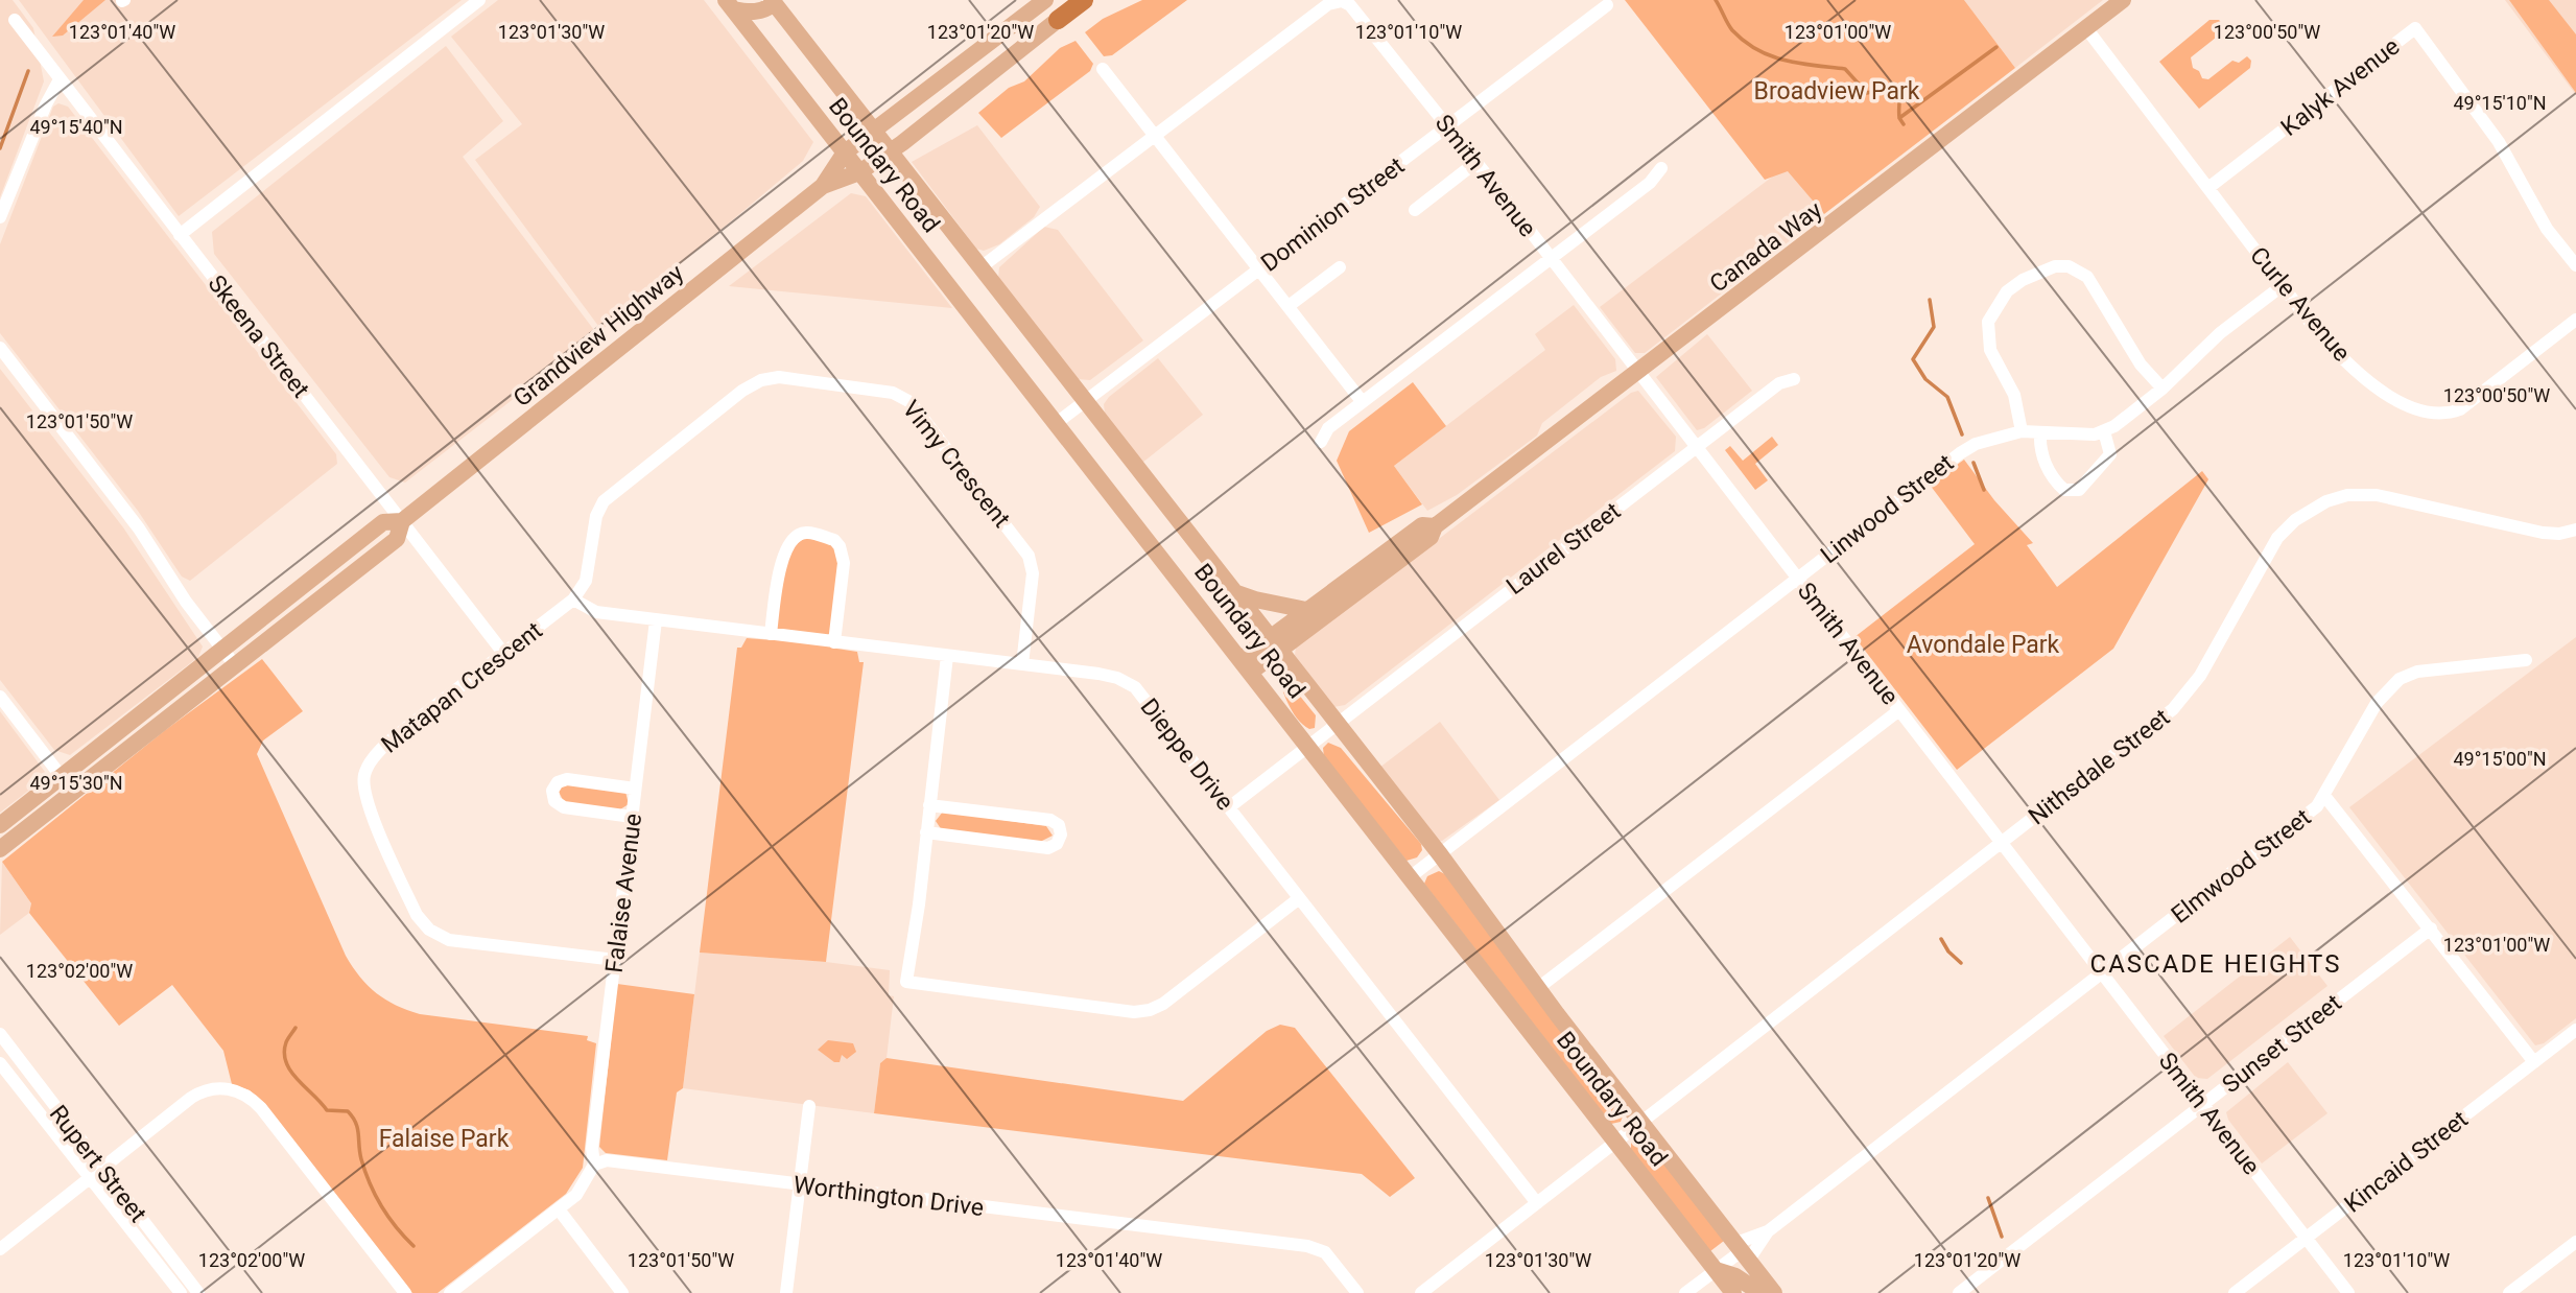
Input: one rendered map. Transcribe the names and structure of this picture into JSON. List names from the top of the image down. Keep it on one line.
{"streets":{"main road":["Boundary Road","Canada Way","Grandview Highway"],"street":["Kalyk Avenue","Smith Avenue","Dominion Street","Curle Avenue","Skeena Street","Vimy Crescent","Linwood Street","Laurel Street","Matapan Crescent","Dieppe Drive","Nithsdale Street","Elmwood Street","Falaise Avenue","Sunset Street","Kincaid Street","Rupert Street","Worthington Drive"]},"crossings":[["Kalyk Avenue","Curle Avenue"],["Boundary Road","Dominion Street"],["Boundary Road","Canada Way"],["Boundary Road","Grandview Highway"],["Boundary Road","Linwood Street"],["Boundary Road","Laurel Street"],["Boundary Road","Nithsdale Street"],["Boundary Road","Elmwood Street"],["Smith Avenue","Dominion Street"],["Smith Avenue","Canada Way"],["Smith Avenue","Linwood Street"],["Smith Avenue","Laurel Street"],["Smith Avenue","Nithsdale Street"],["Smith Avenue","Elmwood Street"],["Smith Avenue","Sunset Street"],["Smith Avenue","Kincaid Street"],["Canada Way","Curle Avenue"],["Grandview Highway","Skeena Street"],["Skeena Street","Matapan Crescent"],["Vimy Crescent","Matapan Crescent"],["Vimy Crescent","Dieppe Drive"],["Laurel Street","Dieppe Drive"],["Matapan Crescent","Dieppe Drive"],["Matapan Crescent","Falaise Avenue"],["Dieppe Drive","Nithsdale Street"],["Dieppe Drive","Falaise Avenue"],["Falaise Avenue","Worthington Drive"]],"districts":["CASCADE HEIGHTS"],"parks":["Broadview Park","Avondale Park","Falaise Park"],"coordinates":["123°01'40\"W","123°01'30\"W","123°01'20\"W","123°01'10\"W","123°01'00\"W","123°00'50\"W","49°15'10\"N","49°15'40\"N","123°01'50\"W","49°15'00\"N","49°15'30\"N","123°02'00\"W"]}
